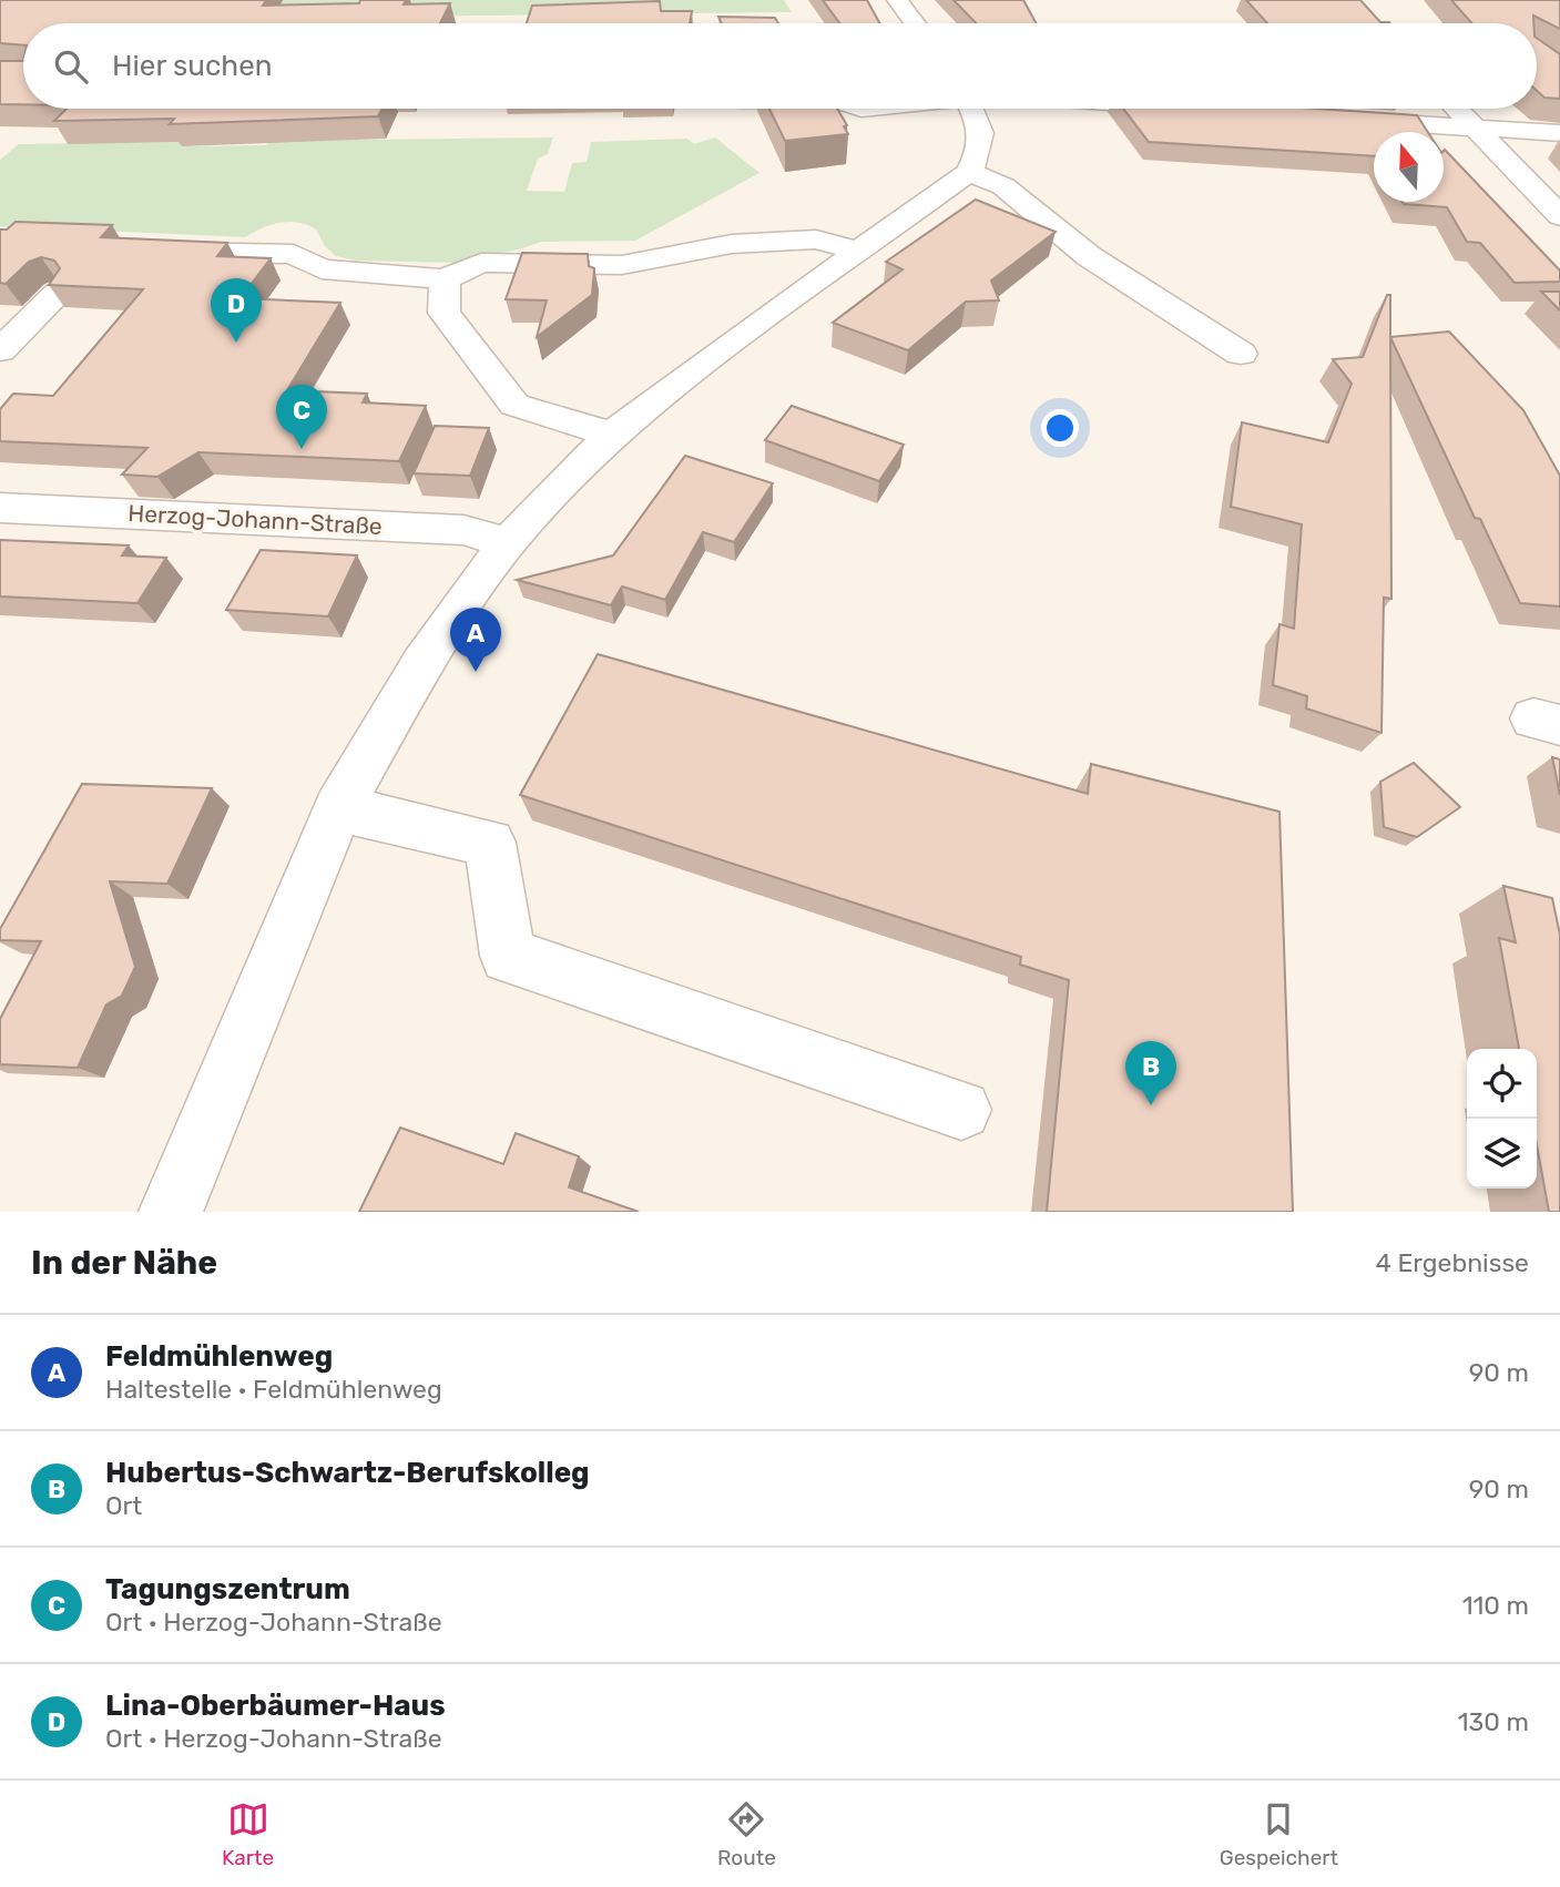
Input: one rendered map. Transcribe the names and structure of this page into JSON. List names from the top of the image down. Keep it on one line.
{"streets":{"street":["Herzog-Johann-Straße"]},"north":"top","page":{"search":"Hier suchen","pins":["D","C","A","B"],"heading":["In der Nähe","4 Ergebnisse"],"list":[{"mark":"A","name":"Feldmühlenweg","note":"Haltestelle · Feldmühlenweg","value":"90 m"},{"mark":"B","name":"Hubertus-Schwartz-Berufskolleg","note":"Ort","value":"90 m"},{"mark":"C","name":"Tagungszentrum","note":"Ort · Herzog-Johann-Straße","value":"110 m"},{"mark":"D","name":"Lina-Oberbäumer-Haus","note":"Ort · Herzog-Johann-Straße","value":"130 m"}],"nav":["Karte","Route","Gespeichert"]}}
